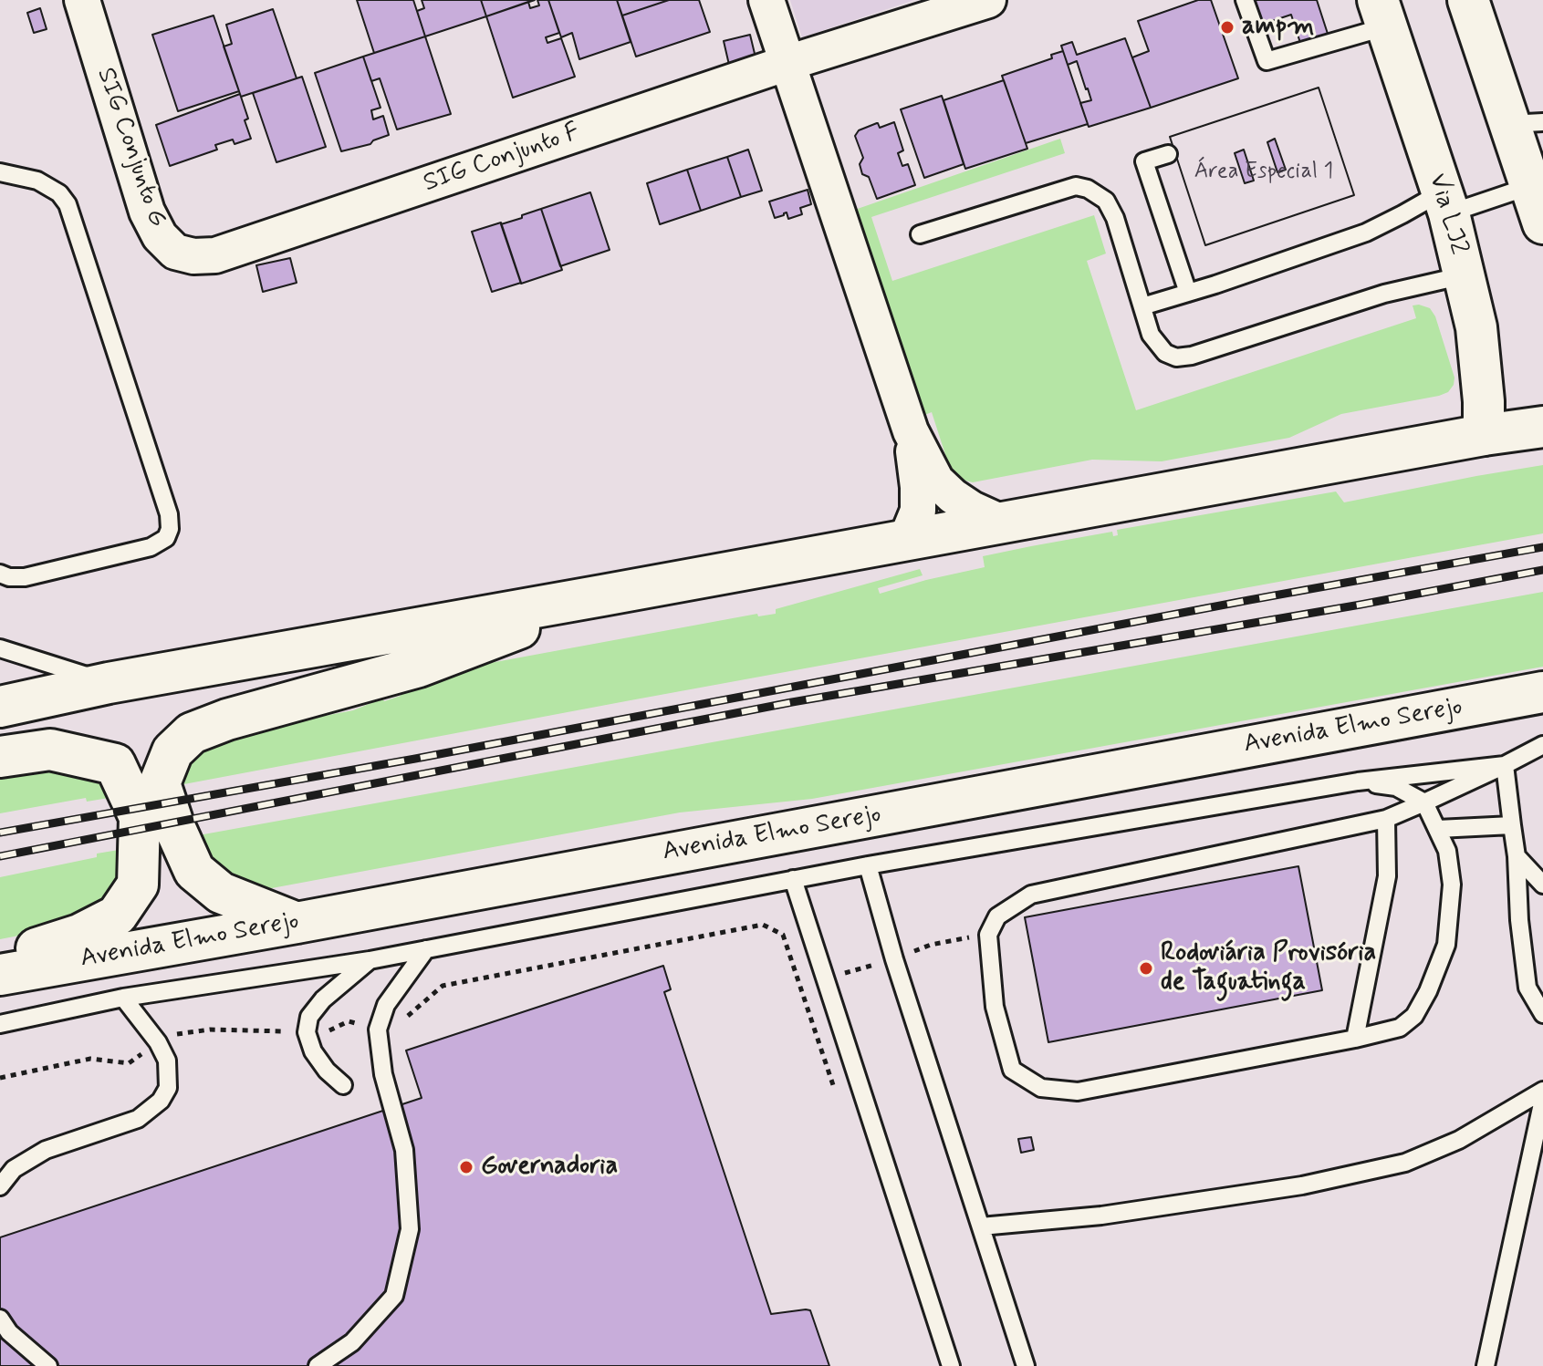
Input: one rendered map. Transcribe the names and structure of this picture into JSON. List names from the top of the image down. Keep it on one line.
{"streets":{"main road":["Via LJ2","Avenida Elmo Serejo"],"street":["SIG Conjunto G","SIG Conjunto F"]},"crossings":[["SIG Conjunto G","SIG Conjunto F"]],"places":["ampm","Rodoviária Provisória de Taguatinga","Governadoria"],"house_numbers":["Área Especial 1"]}
